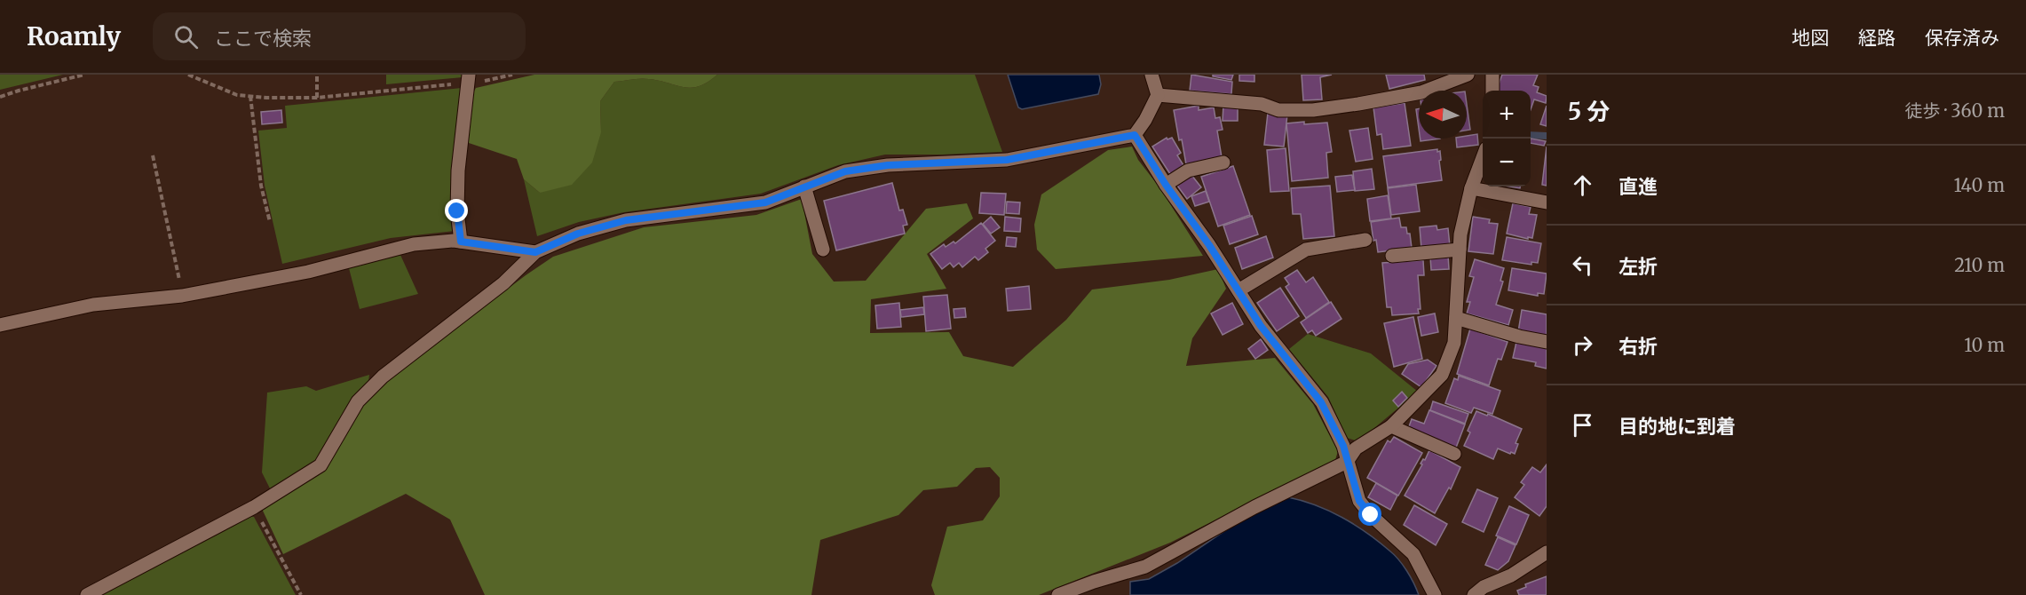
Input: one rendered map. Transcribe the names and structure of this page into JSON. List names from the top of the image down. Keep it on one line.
{"north":"left","page":{"header":"Roamly","search":"ここで検索","nav":["地図","経路","保存済み"],"heading":["5 分","徒歩 · 360 m"],"map_buttons":["+","−"],"list":[["直進","140 m"],["左折","210 m"],["右折","10 m"],"目的地に到着"]}}
